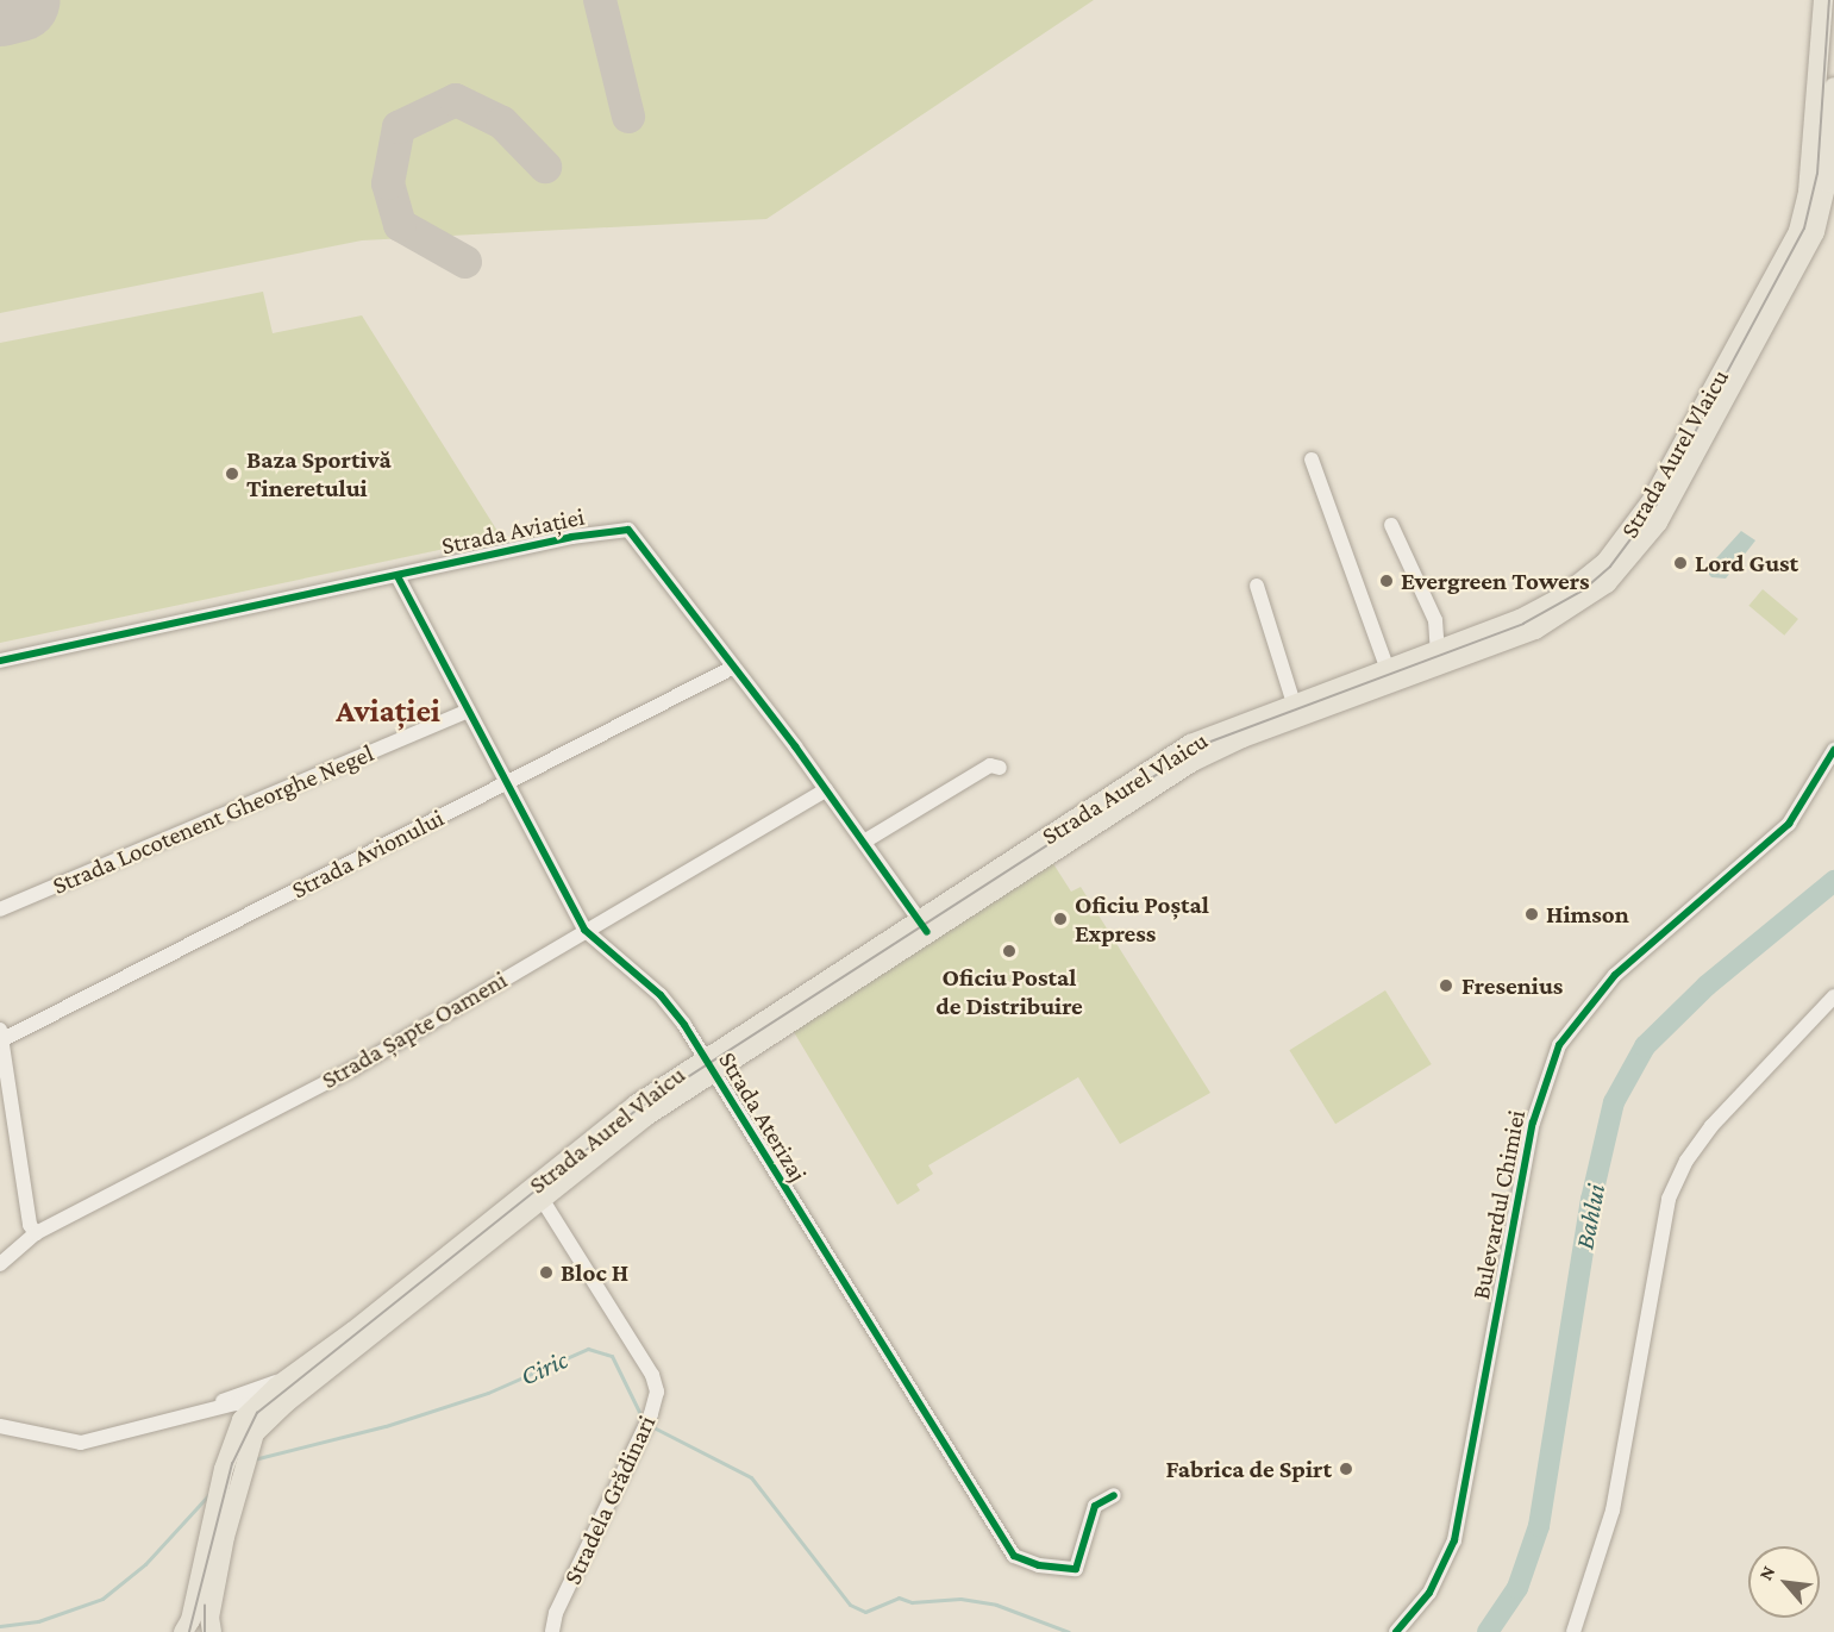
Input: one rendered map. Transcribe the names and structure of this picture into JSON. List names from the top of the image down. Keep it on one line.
{"streets":{"main road":["Strada Aurel Vlaicu"],"street":["Strada Aviației","Strada Locotenent Gheorghe Negel","Strada Avionului","Strada Șapte Oameni","Strada Aterizaj","Bulevardul Chimiei","Stradela Grădinari"]},"crossings":[["Strada Aurel Vlaicu","Strada Aviației"],["Strada Aurel Vlaicu","Strada Aterizaj"],["Strada Aurel Vlaicu","Stradela Grădinari"],["Strada Aviației","Strada Avionului"],["Strada Aviației","Strada Șapte Oameni"],["Strada Aviației","Strada Aterizaj"],["Strada Locotenent Gheorghe Negel","Strada Aterizaj"],["Strada Avionului","Strada Aterizaj"],["Strada Șapte Oameni","Strada Aterizaj"]],"districts":["Aviației"],"water":["Bahlui","Ciric"],"places":["Baza Sportivă Tineretului","Lord Gust","Evergreen Towers","Himson","Oficiu Poștal Express","Oficiu Postal de Distribuire","Fresenius","Bloc H","Fabrica de Spirt"],"north":"top left"}
